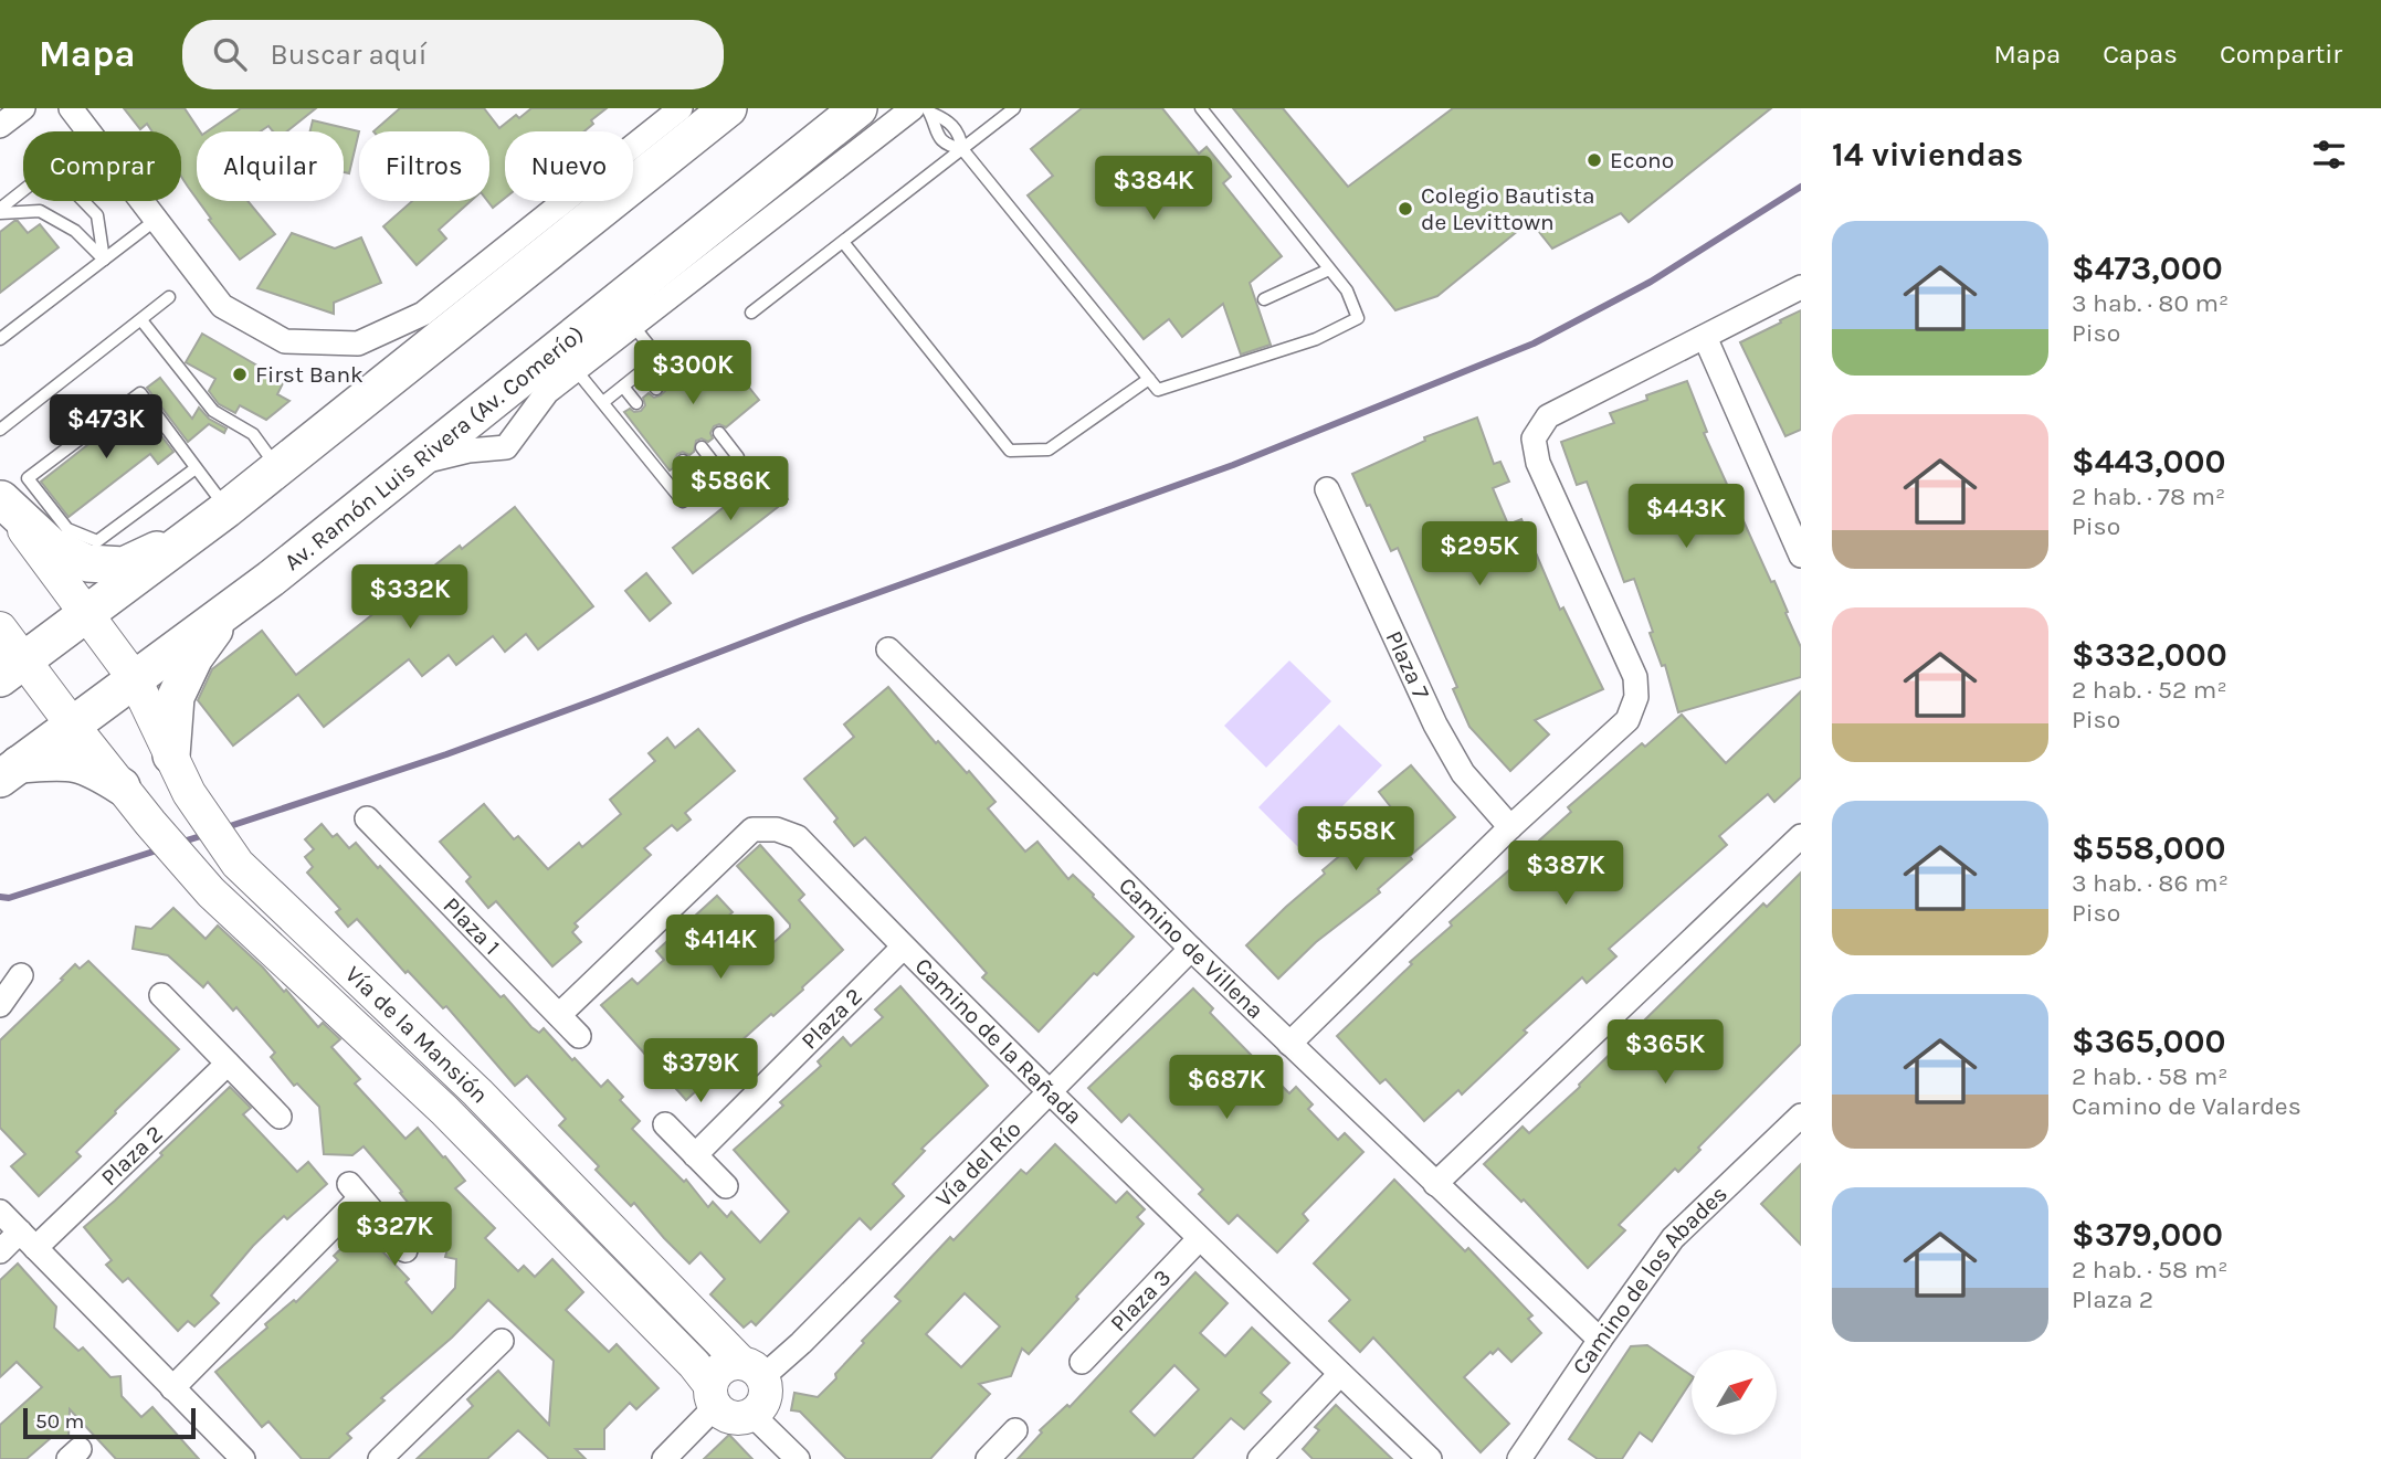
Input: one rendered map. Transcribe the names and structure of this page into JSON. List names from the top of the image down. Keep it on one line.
{"streets":{"main road":["Av. Ramón Luis Rivera (Av. Comerío)"],"street":["Plaza 7","Plaza 1","Camino de Villena","Plaza 2","Vía de la Mansión","Camino de la Rañada","Vía del Río","Camino de los Abades","Plaza 3"]},"crossings":[["Av. Ramón Luis Rivera (Av. Comerío)","Vía de la Mansión"],["Plaza 1","Camino de la Rañada"],["Camino de Villena","Vía del Río"],["Camino de Villena","Camino de los Abades"],["Plaza 2","Camino de la Rañada"],["Vía de la Mansión","Vía del Río"],["Camino de la Rañada","Vía del Río"],["Camino de la Rañada","Plaza 3"]],"places":["Econo","Colegio Bautista de Levittown","First Bank"],"scale_bar":"50 m","north":"top right","page":{"header":"Mapa","search":"Buscar aquí","nav":["Mapa","Capas","Compartir"],"heading":"14 viviendas","chip":["Comprar","Alquilar","Filtros","Nuevo"],"price":["$384K","$300K","$473K","$586K","$443K","$295K","$332K","$558K","$387K","$414K","$365K","$379K","$687K","$327K"],"list":[{"name":"$473,000","note":"3 hab. · 80 m² · Piso"},{"name":"$443,000","note":"2 hab. · 78 m² · Piso"},{"name":"$332,000","note":"2 hab. · 52 m² · Piso"},{"name":"$558,000","note":"3 hab. · 86 m² · Piso"},{"name":"$365,000","note":"2 hab. · 58 m² · Camino de Valardes"},{"name":"$379,000","note":"2 hab. · 58 m² · Plaza 2"}],"scale":"50 m"}}
